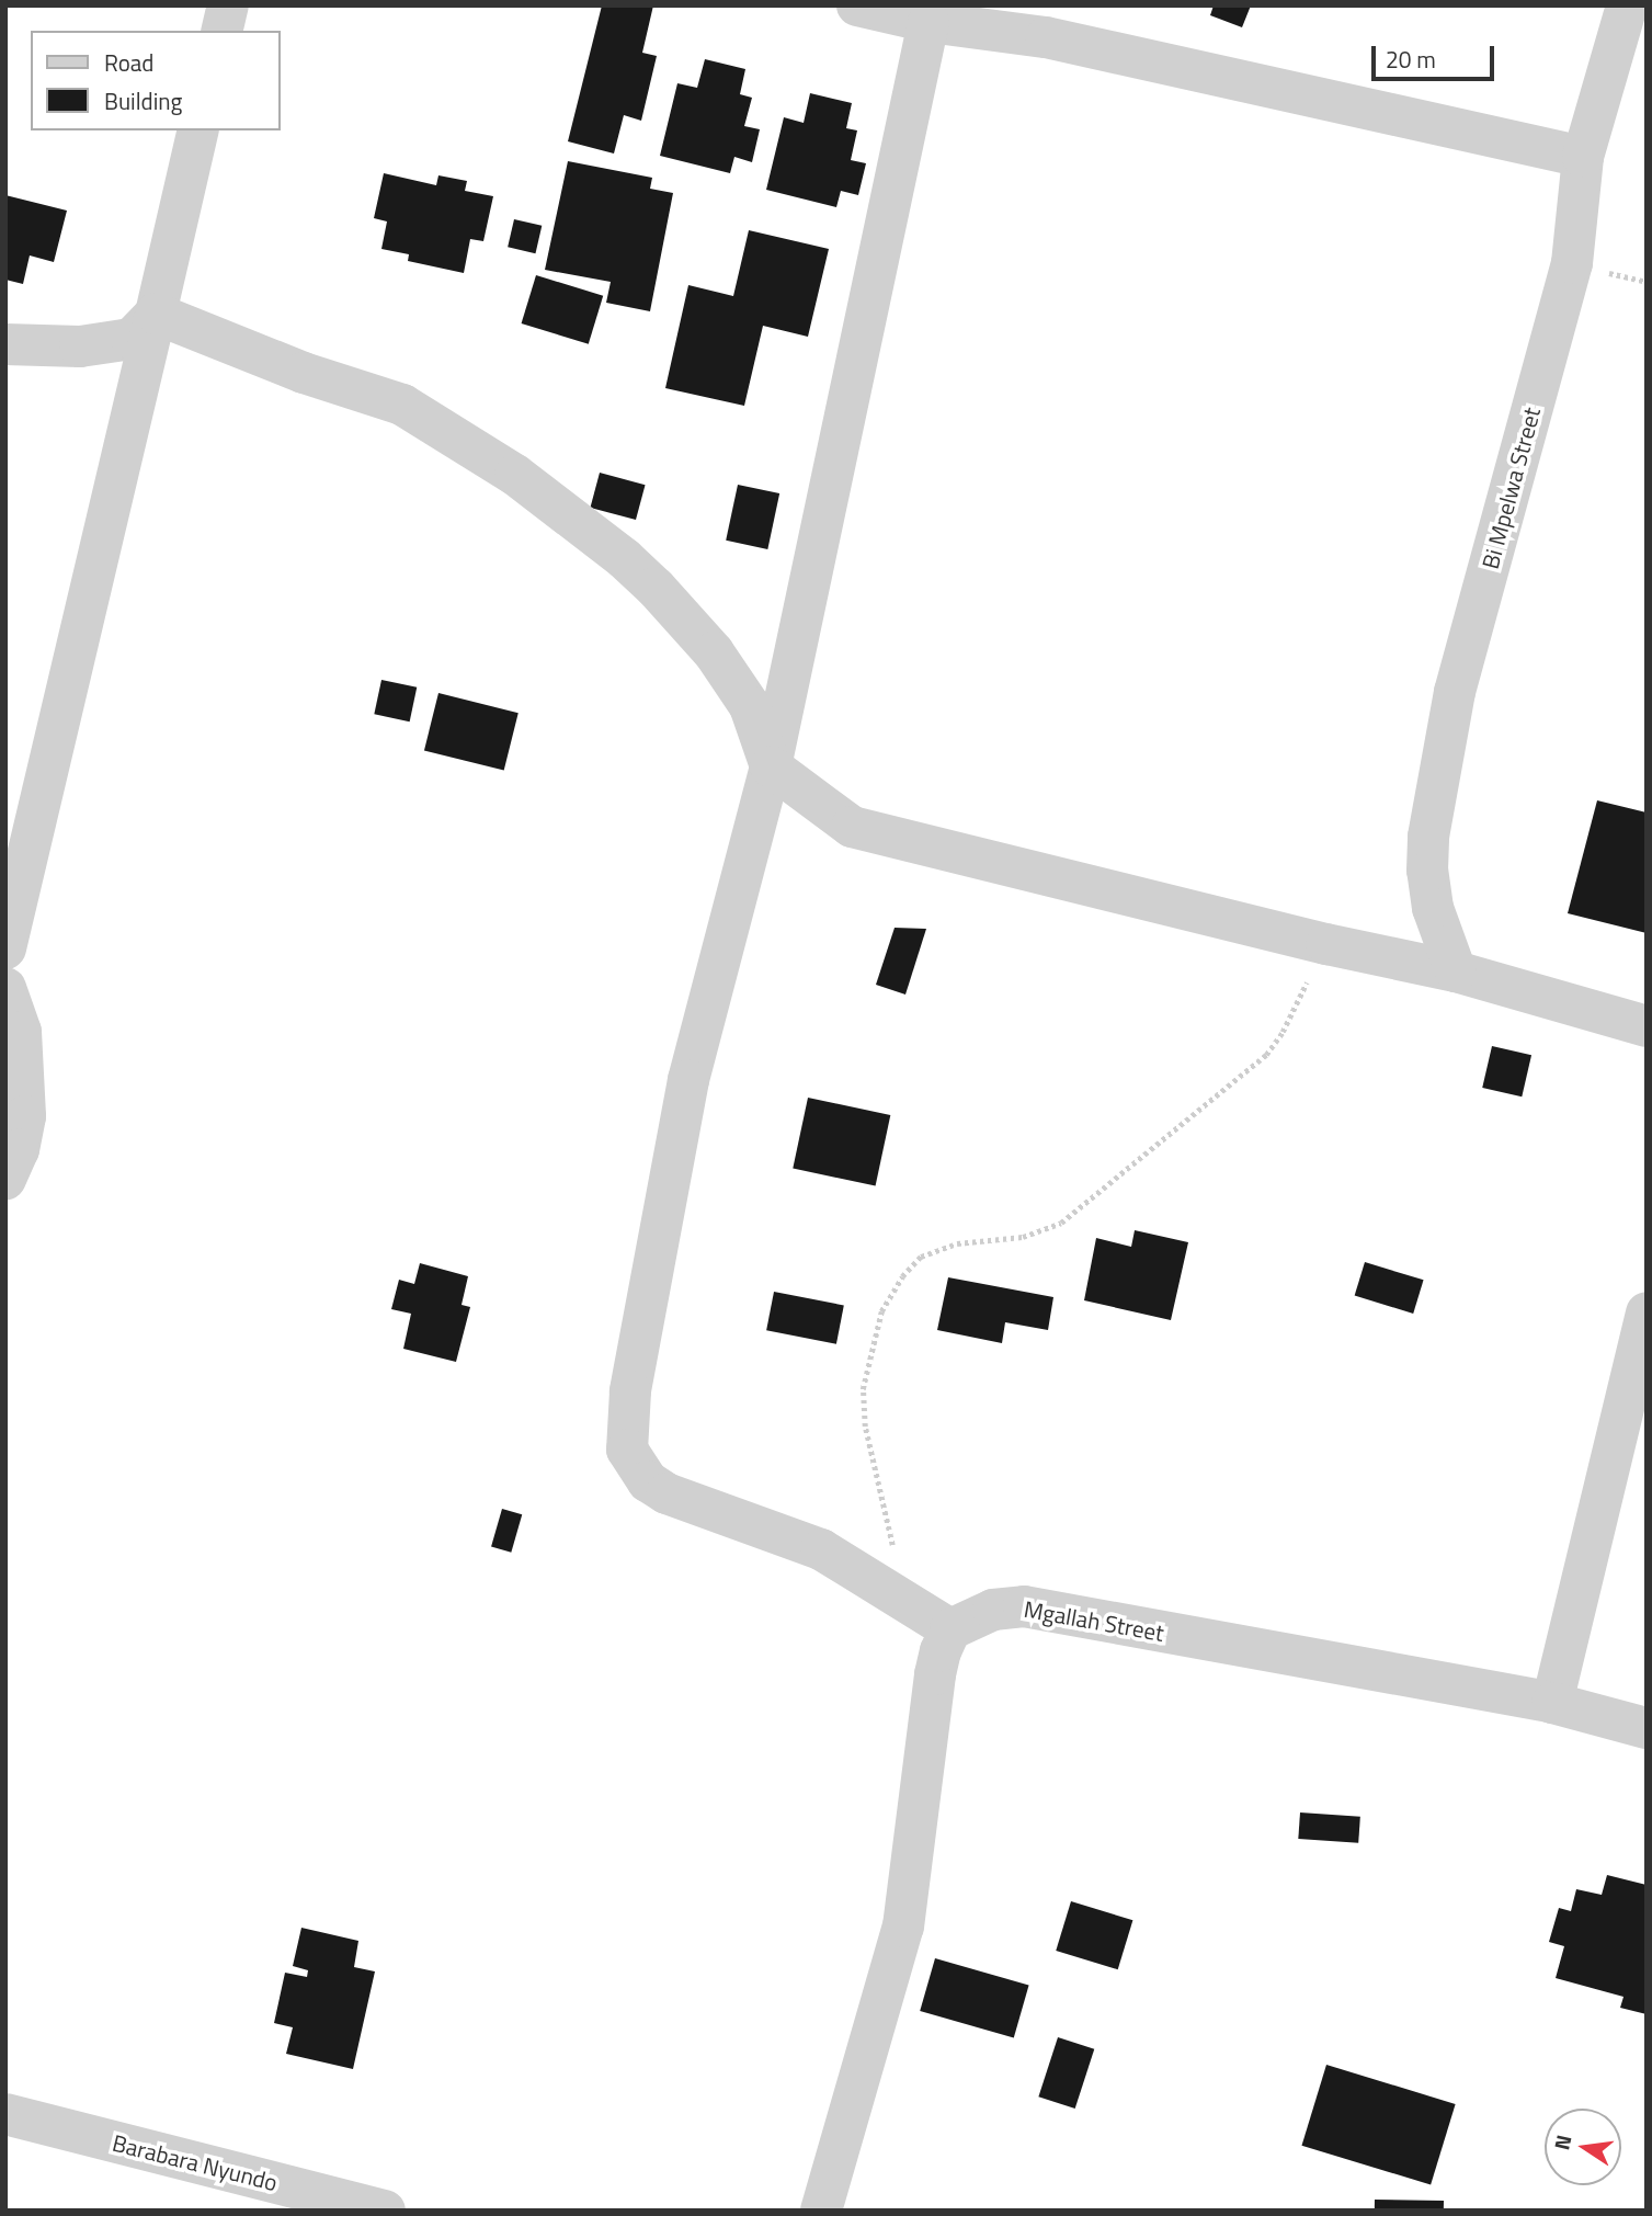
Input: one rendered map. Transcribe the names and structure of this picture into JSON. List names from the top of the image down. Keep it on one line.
{"streets":{"street":["Bi Mpelwa Street","Mgallah Street","Barabara Nyundo"]},"legend":["Road","Building"],"scale_bar":"20 m","north":"left"}
